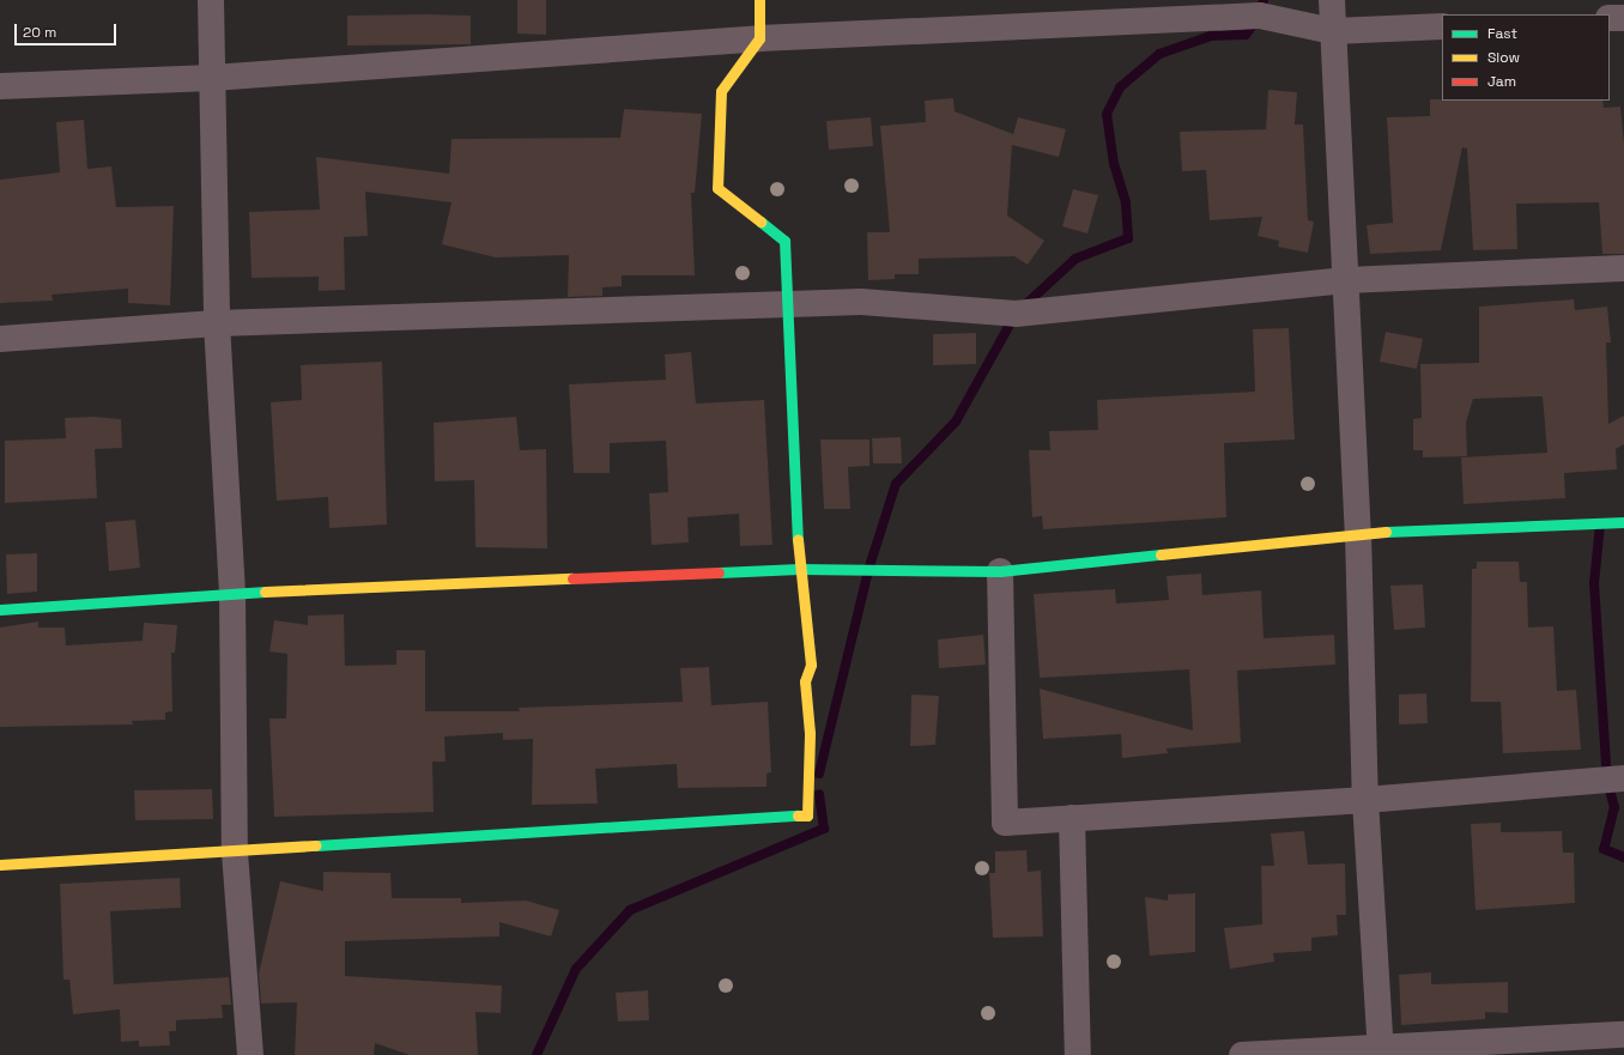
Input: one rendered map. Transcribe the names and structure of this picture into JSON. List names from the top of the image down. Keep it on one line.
{"legend":["Fast","Slow","Jam"],"scale_bar":"20 m"}
